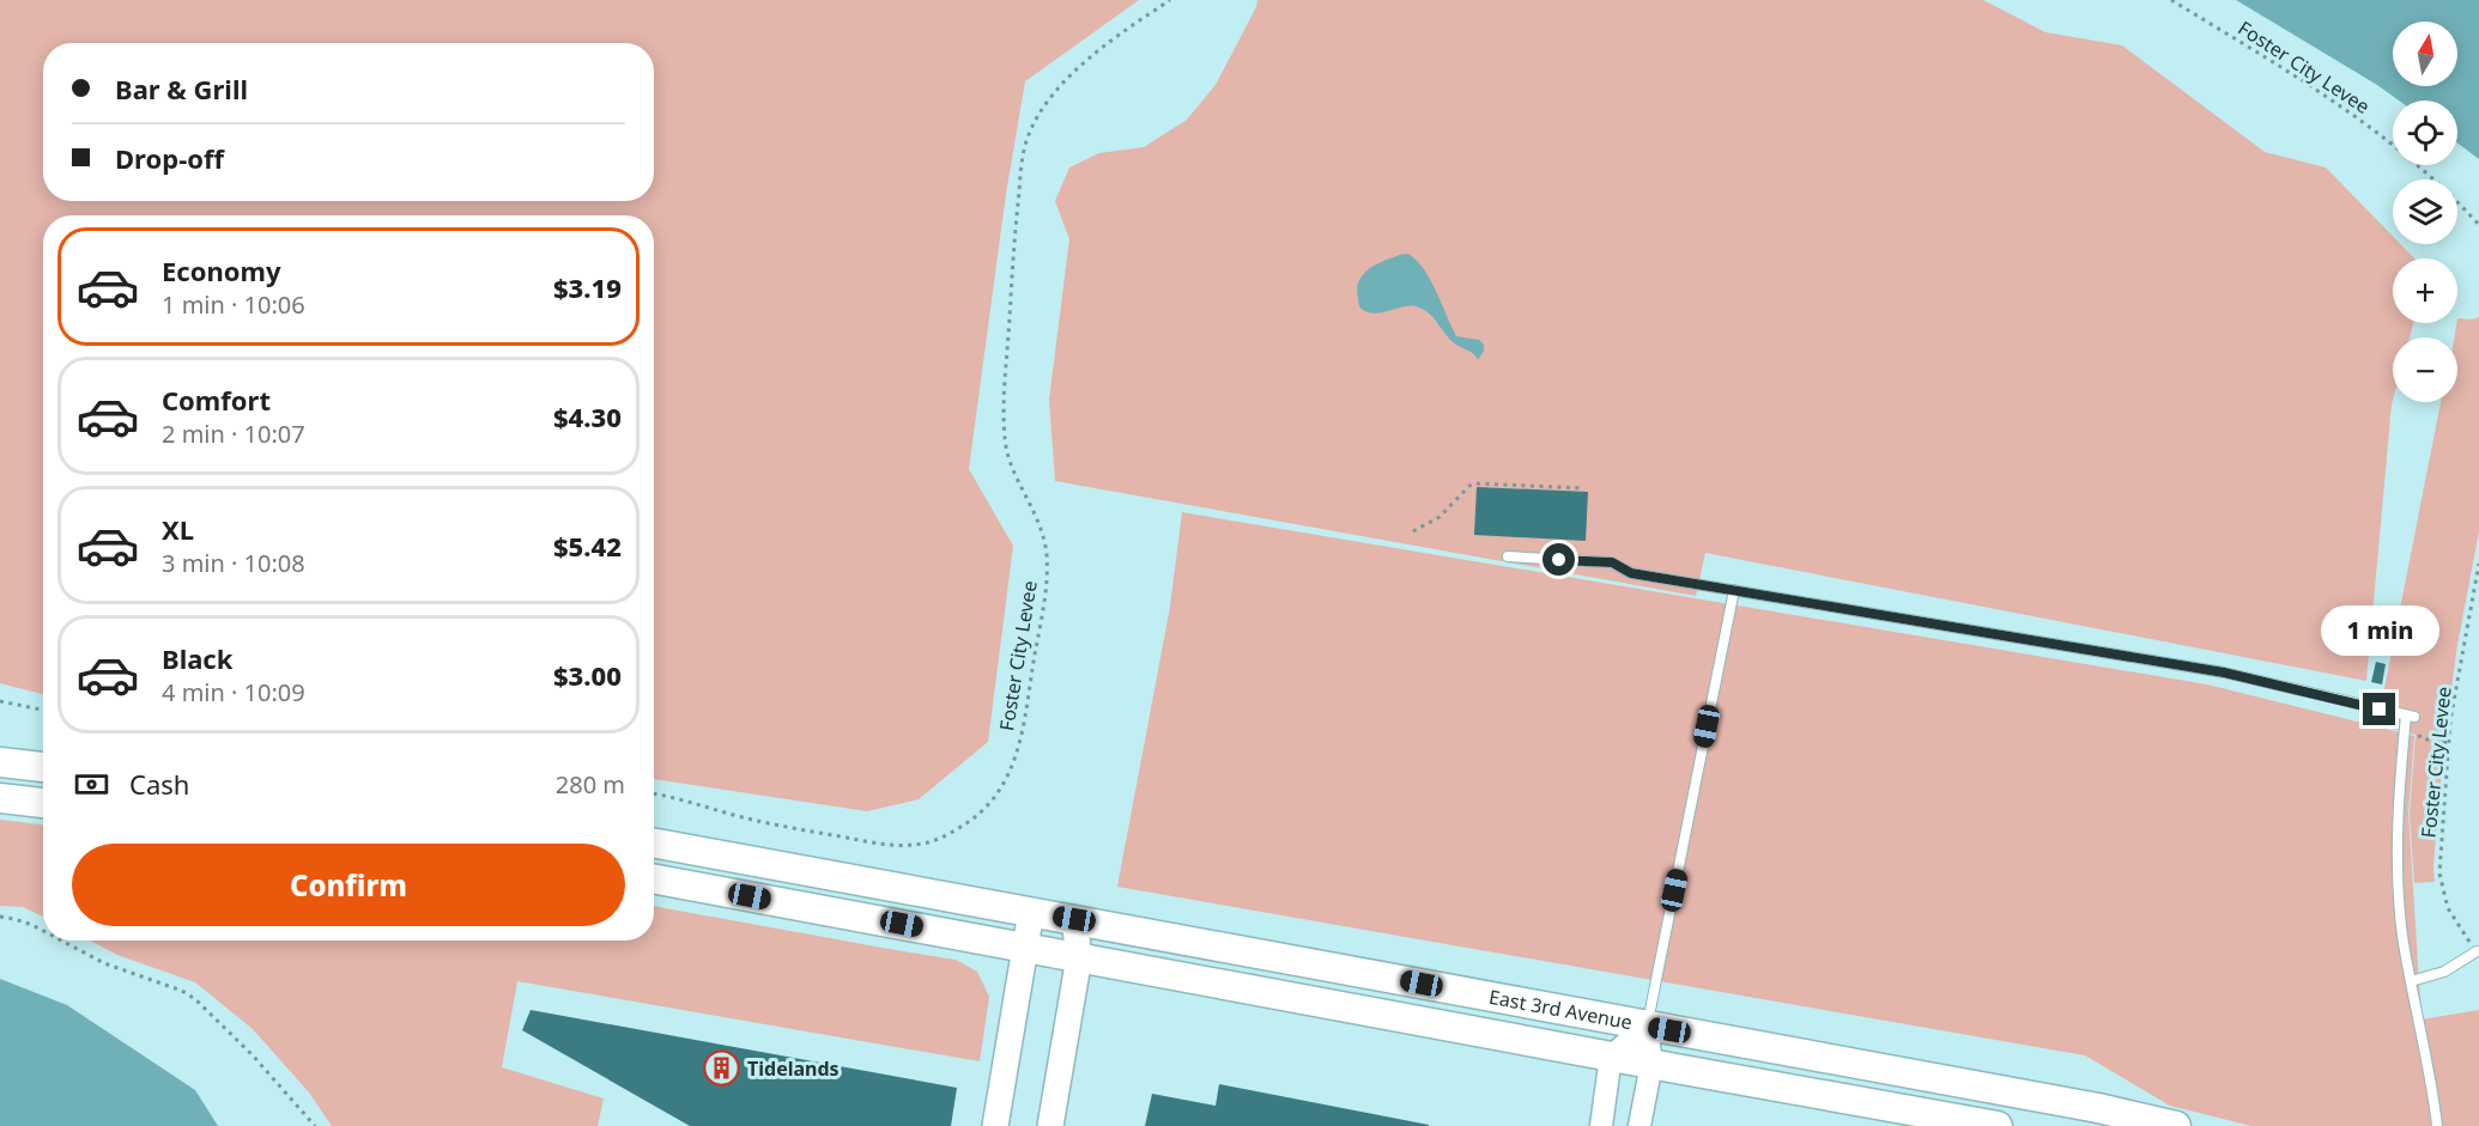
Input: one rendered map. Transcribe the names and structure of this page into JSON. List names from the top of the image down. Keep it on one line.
{"streets":{"main road":["East 3rd Avenue"],"path":["Foster City Levee"]},"places":{"building":["Tidelands"]},"north":"top","page":{"map_buttons":["+","−"],"banner":["Bar & Grill","Drop-off"],"list":[{"name":"Economy","note":"1 min · 10:06","value":"$3.19"},{"name":"Comfort","note":"2 min · 10:07","value":"$4.30"},{"name":"XL","note":"3 min · 10:08","value":"$5.42"},{"name":"Black","note":"4 min · 10:09","value":"$3.00"}],"bubble":"1 min","pay":["Cash","280 m"],"buttons":"Confirm"}}
